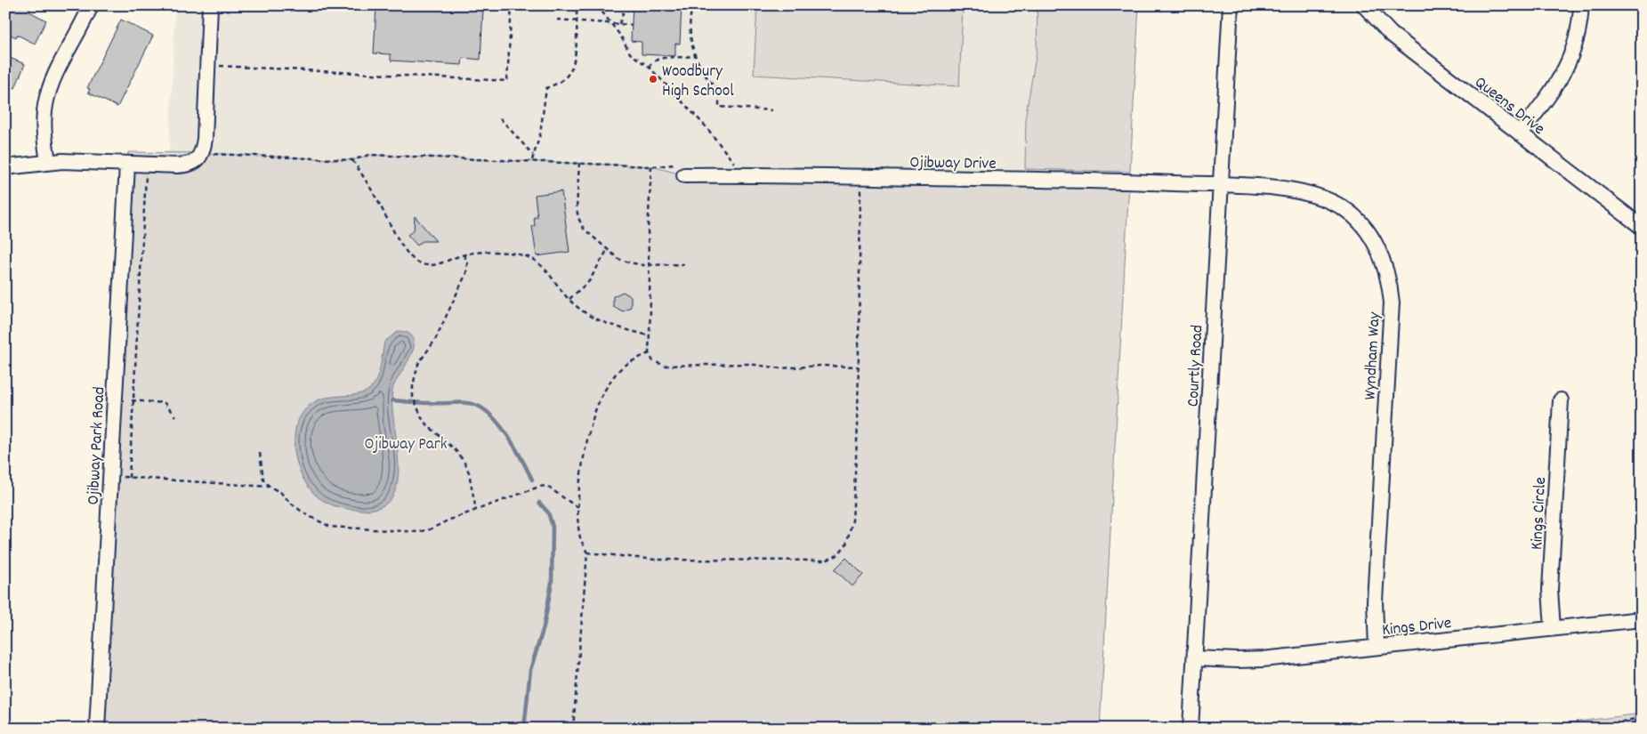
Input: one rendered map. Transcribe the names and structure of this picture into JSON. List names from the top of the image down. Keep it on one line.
{"streets":{"street":["Queens Drive","Ojibway Drive","Wyndham Way","Courtly Road","Ojibway Park Road","Kings Circle","Kings Drive"]},"crossings":[["Ojibway Drive","Wyndham Way"],["Ojibway Drive","Courtly Road"],["Wyndham Way","Courtly Road"],["Wyndham Way","Kings Drive"],["Courtly Road","Kings Drive"],["Kings Circle","Kings Drive"]],"parks":["Ojibway Park"],"places":["Woodbury High School"]}
